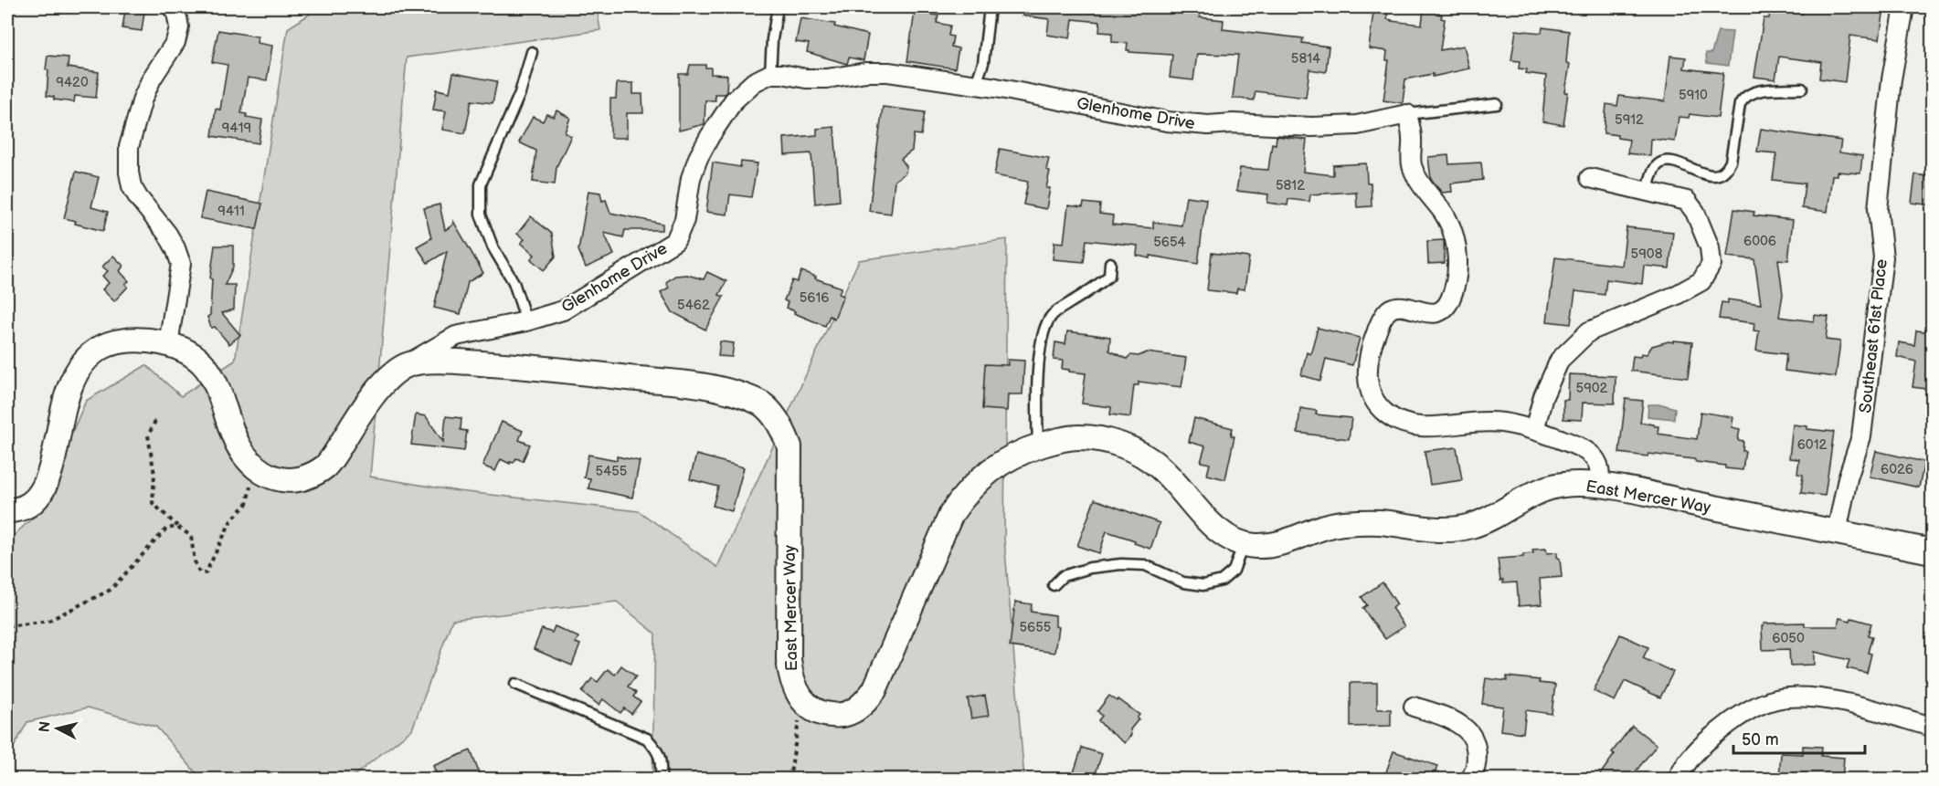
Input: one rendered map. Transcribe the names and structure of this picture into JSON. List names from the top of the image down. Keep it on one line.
{"streets":{"street":["Glenhome Drive","Southeast 61st Place","East Mercer Way"]},"crossings":[["Glenhome Drive","East Mercer Way"],["Southeast 61st Place","East Mercer Way"]],"house_numbers":["5814","9420","5910","5912","9419","5812","9411","6006","5654","5908","5616","5462","5902","6012","6026","5455","5655","6050"],"scale_bar":"50 m","north":"left"}
